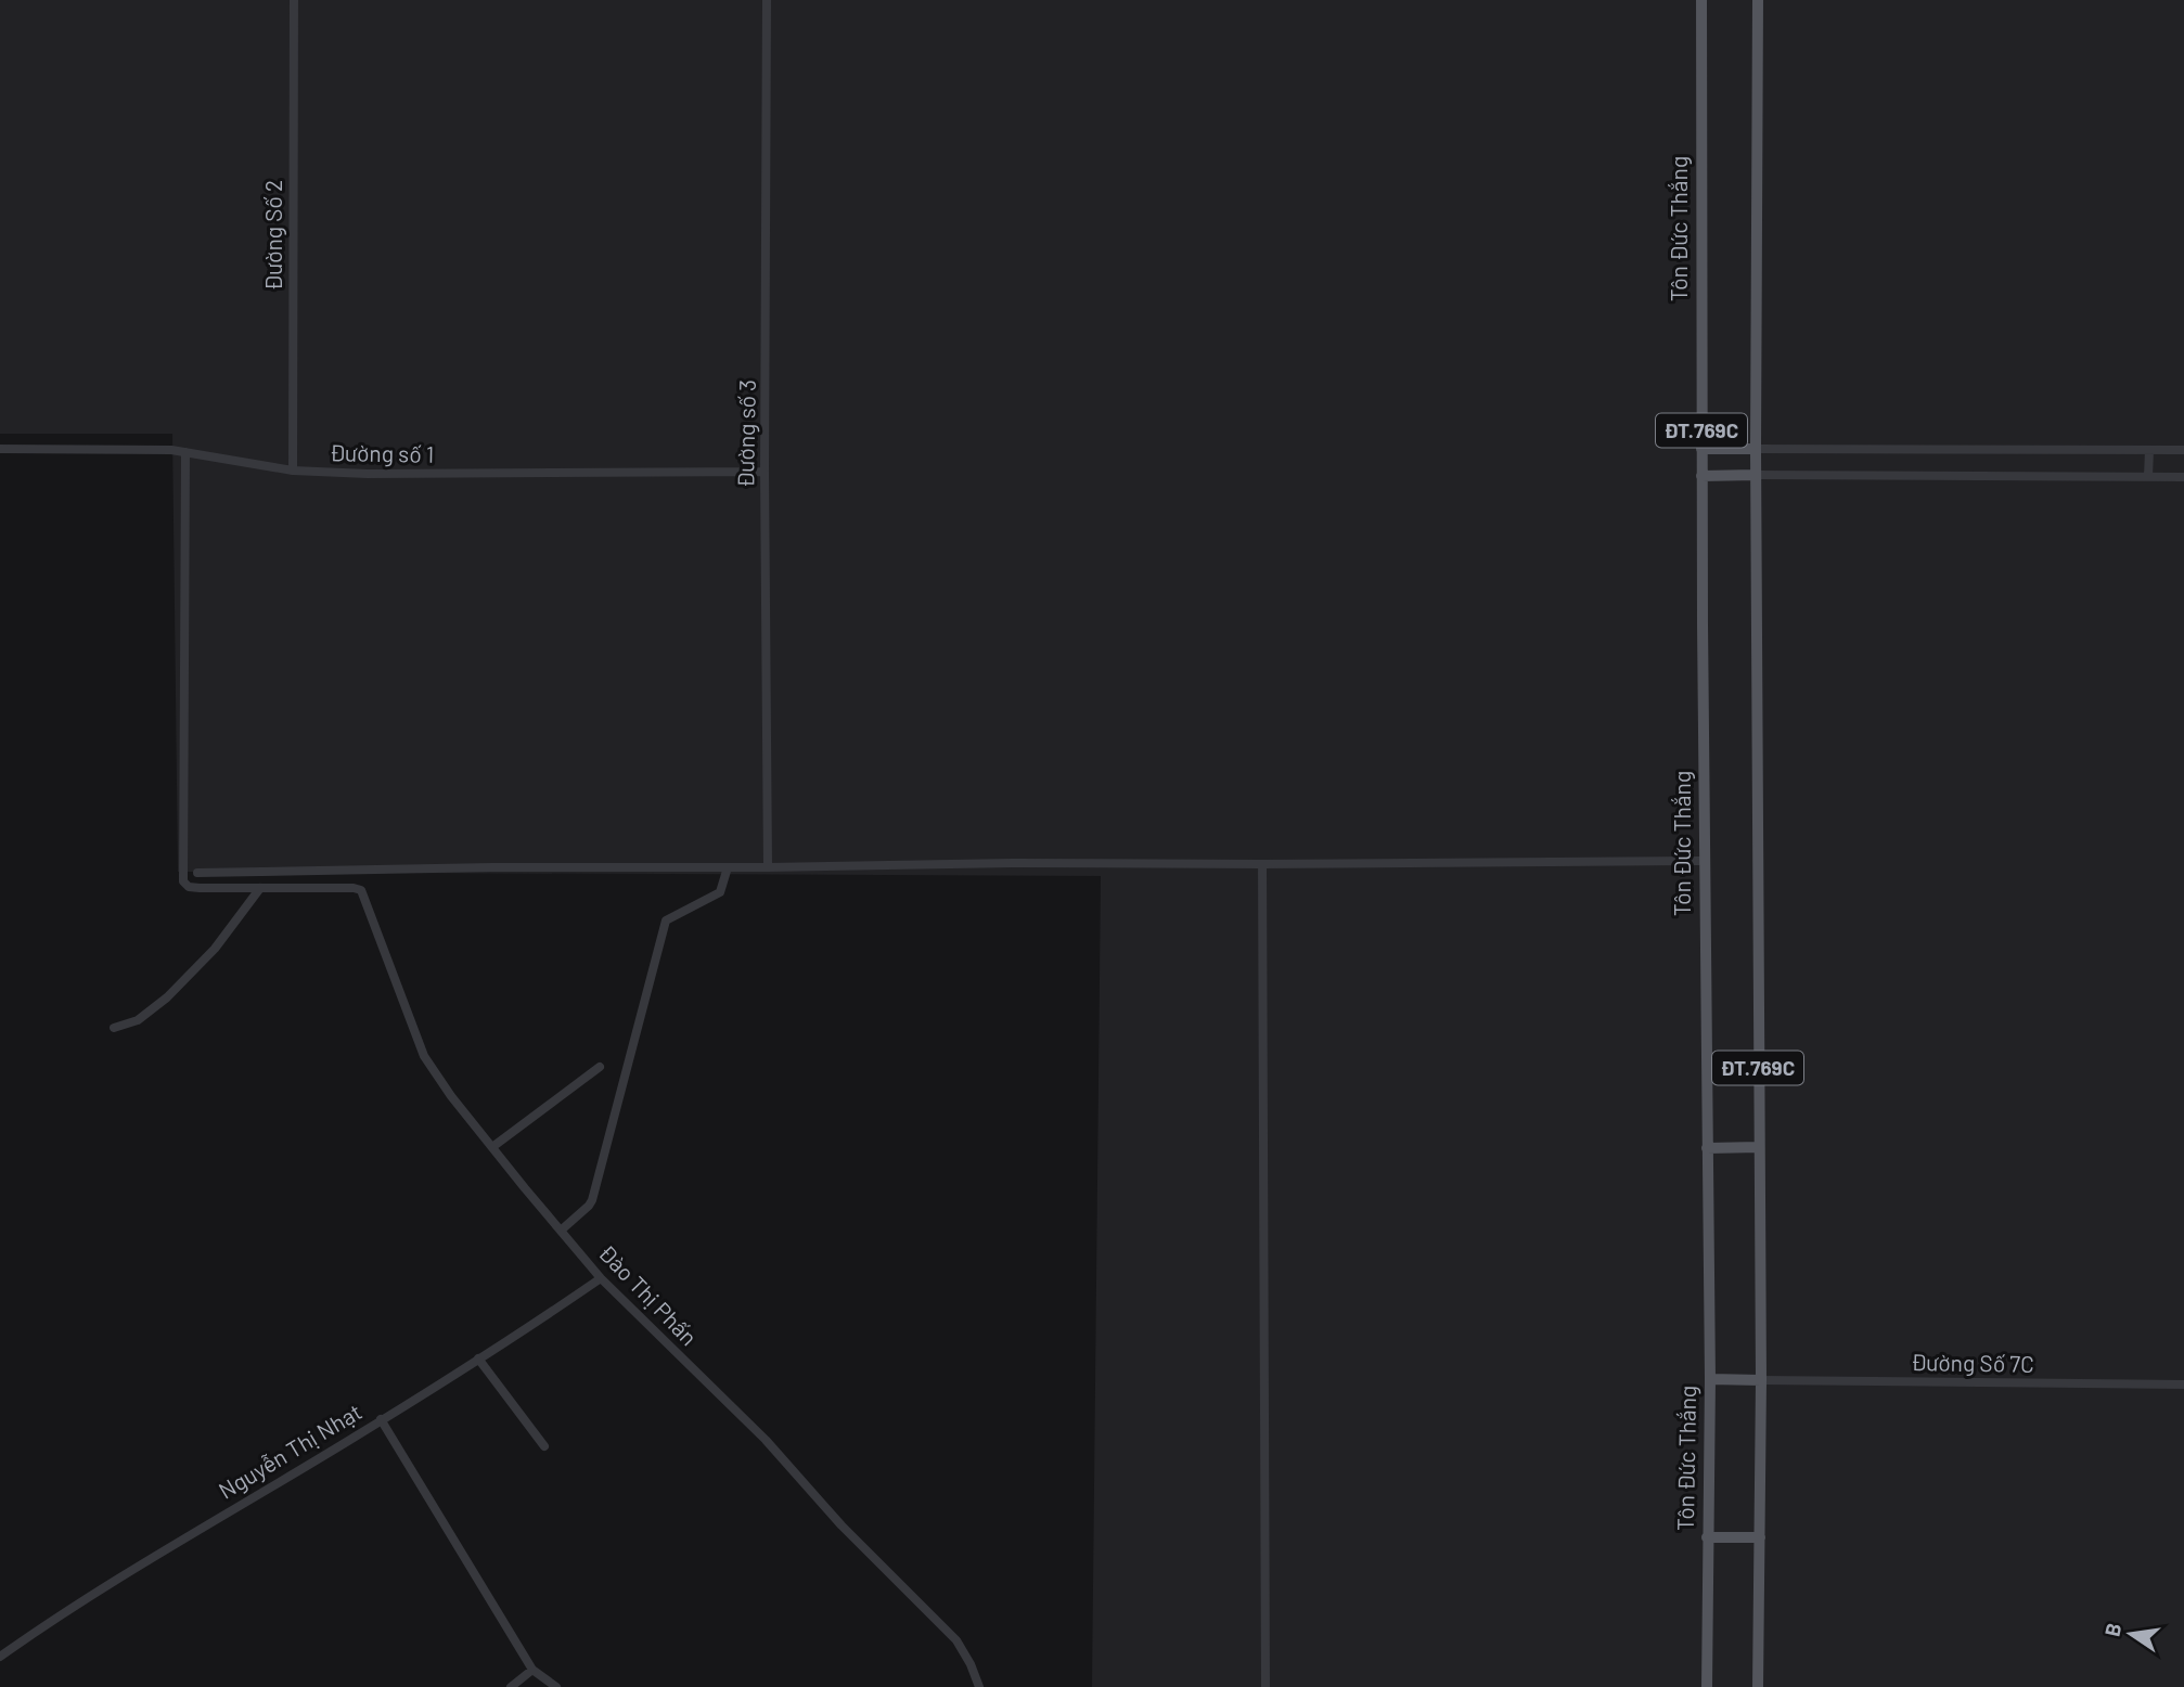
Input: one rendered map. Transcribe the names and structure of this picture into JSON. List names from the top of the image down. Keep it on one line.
{"streets":{"main road":["Tôn Đức Thắng","ĐT.769C"],"street":["Đường Số 2","Đường số 3","Đường số 1","Đào Thị Phấn","Đường Số 7C","Nguyễn Thị Nhạt"]},"crossings":[["Đường Số 2","Đường số 1"],["ĐT.769C","Đường Số 7C"],["Đường số 3","Đường số 1"],["Đào Thị Phấn","Nguyễn Thị Nhạt"]],"north":"left"}
